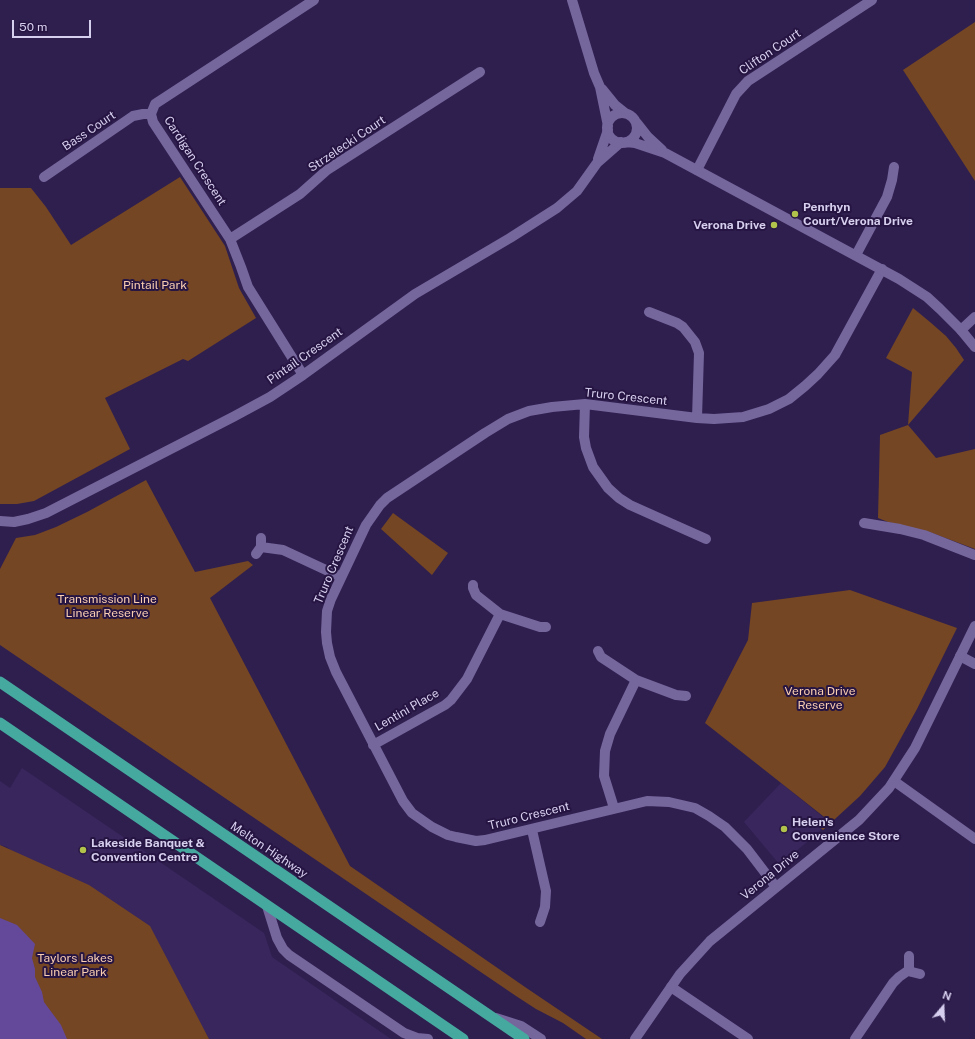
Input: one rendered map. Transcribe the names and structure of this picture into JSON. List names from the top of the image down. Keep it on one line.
{"streets":{"highway":["Melton Highway"],"street":["Clifton Court","Bass Court","Strzelecki Court","Cardigan Crescent","Pintail Crescent","Truro Crescent","Lentini Place","Verona Drive"]},"crossings":[["Bass Court","Cardigan Crescent"],["Strzelecki Court","Cardigan Crescent"],["Cardigan Crescent","Pintail Crescent"],["Truro Crescent","Lentini Place"],["Truro Crescent","Verona Drive"]],"parks":["Pintail Park","Transmission Line Linear Reserve","Verona Drive Reserve","Taylors Lakes Linear Park"],"places":["Penrhyn Court/Verona Drive","Verona Drive","Helen's Convenience Store","Lakeside Banquet & Convention Centre"],"scale_bar":"50 m","north":"top"}
